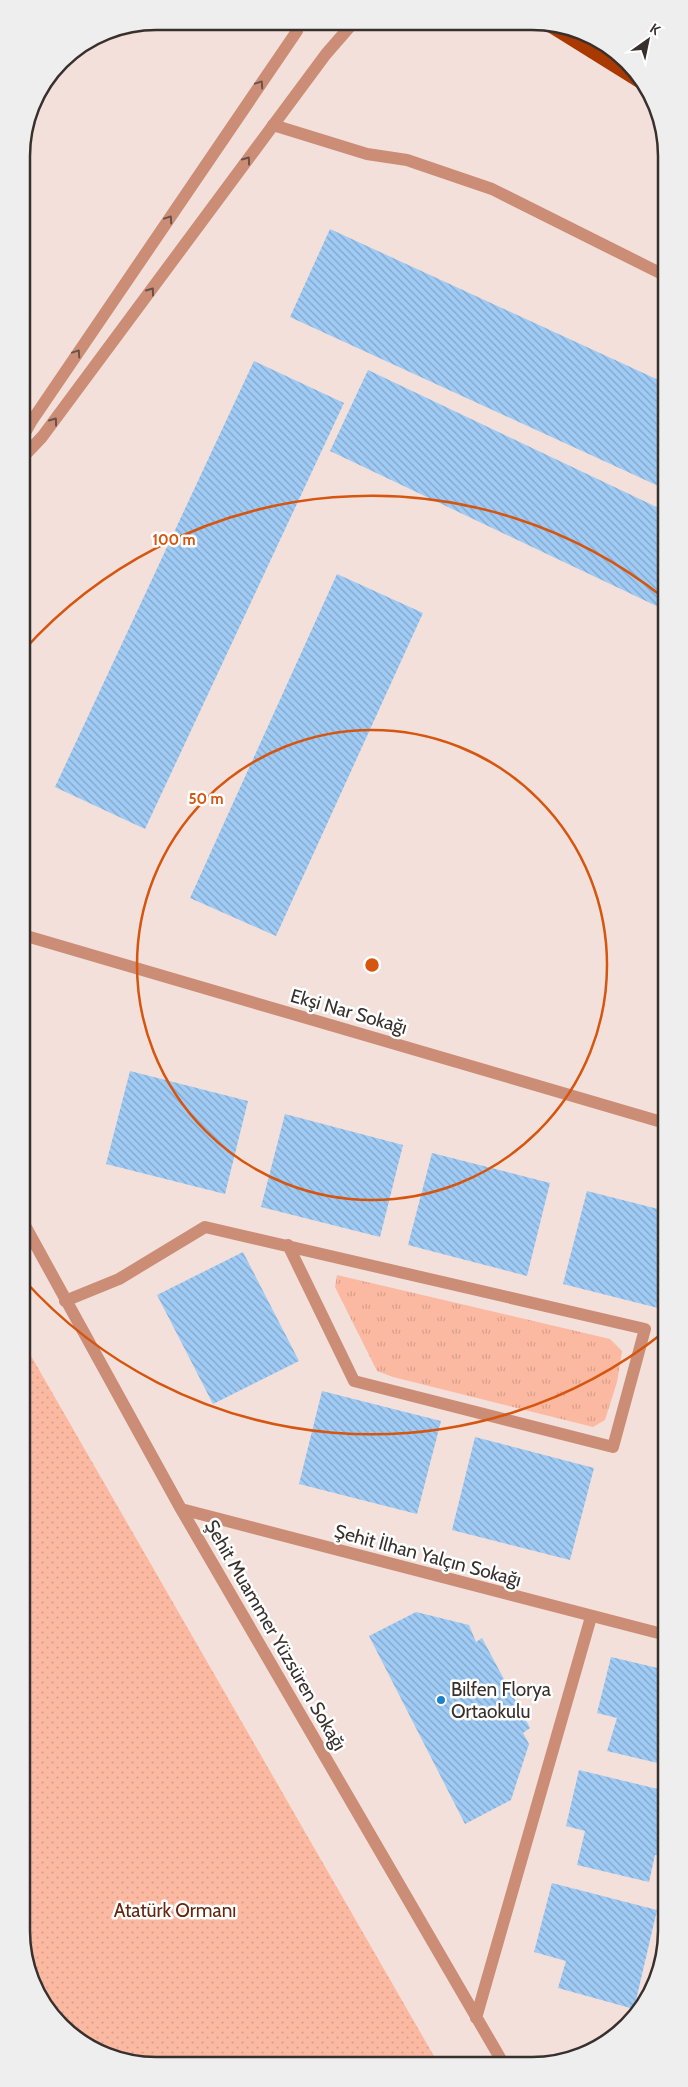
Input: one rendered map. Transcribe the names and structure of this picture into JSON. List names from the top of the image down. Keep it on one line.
{"streets":{"street":["Ekşi Nar Sokağı","Şehit İlhan Yalçın Sokağı","Şehit Muammer Yüzsüren Sokağı"]},"crossings":[["Şehit İlhan Yalçın Sokağı","Şehit Muammer Yüzsüren Sokağı"]],"parks":["Atatürk Ormanı"],"places":["Bilfen Florya Ortaokulu"],"north":"top right","rings":["100 m","50 m"]}
